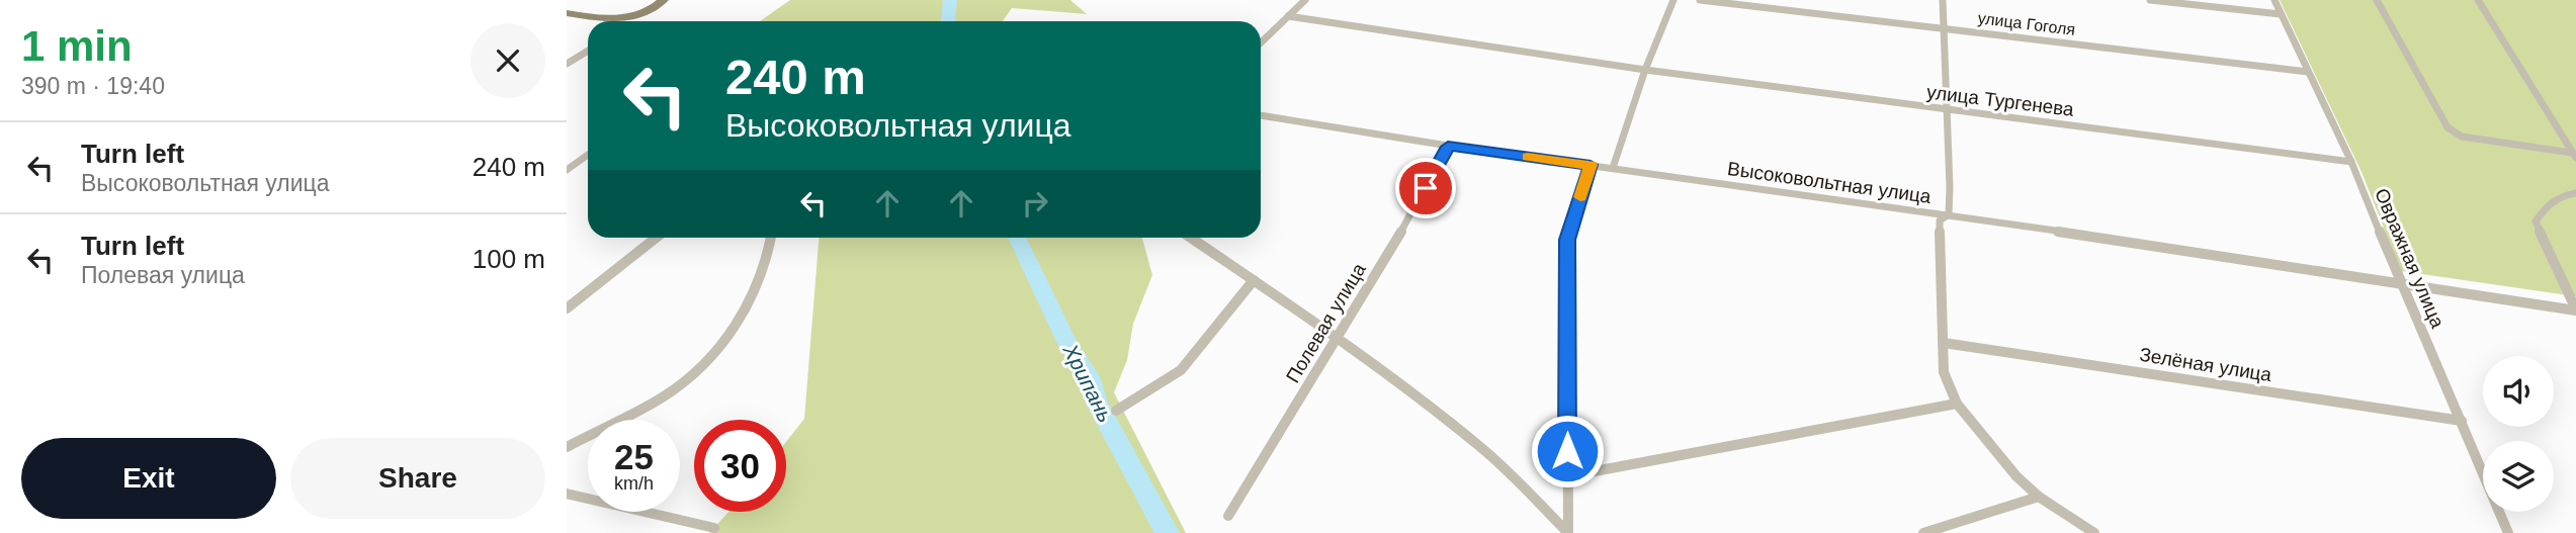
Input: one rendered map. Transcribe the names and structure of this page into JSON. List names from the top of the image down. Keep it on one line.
{"streets":{"street":["улица Гоголя","улица Тургенева","Высоковольтная улица","Овражная улица","Полевая улица","Зелёная улица"]},"crossings":[["улица Гоголя","Овражная улица"],["улица Тургенева","Овражная улица"],["Высоковольтная улица","Овражная улица"],["Высоковольтная улица","Полевая улица"],["Овражная улица","Зелёная улица"]],"water":["Хрипань"],"page":{"heading":["1 min","390 m · 19:40"],"turn":["240 m","Высоковольтная улица"],"list":[{"name":"Turn left","note":"Высоковольтная улица","value":"240 m"},{"name":"Turn left","note":"Полевая улица","value":"100 m"}],"speed":"25 km/h","limit":"30","buttons":["Exit","Share"]}}
